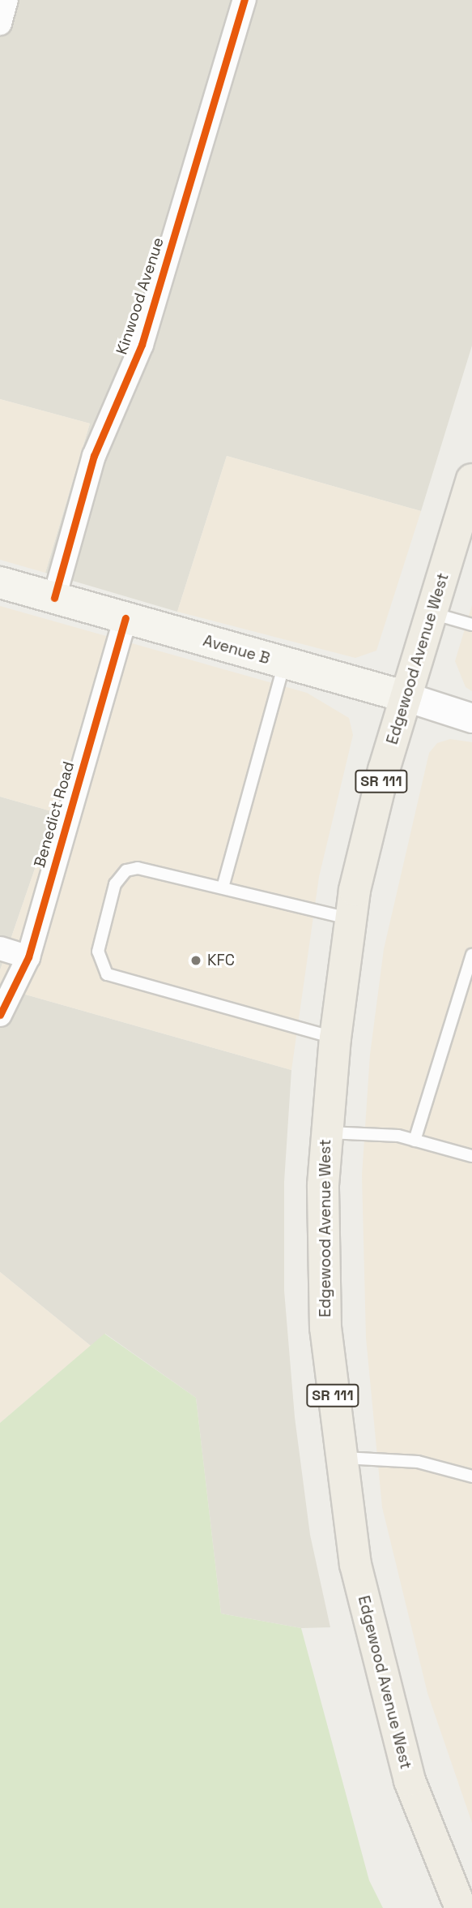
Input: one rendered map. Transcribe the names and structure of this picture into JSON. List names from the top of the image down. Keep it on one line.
{"streets":{"main road":["Avenue B","Edgewood Avenue West","SR 111"],"street":["Kinwood Avenue","Benedict Road"]},"crossings":[["Kinwood Avenue","Avenue B"],["Avenue B","Edgewood Avenue West"],["Avenue B","Benedict Road"]],"places":["KFC"]}
